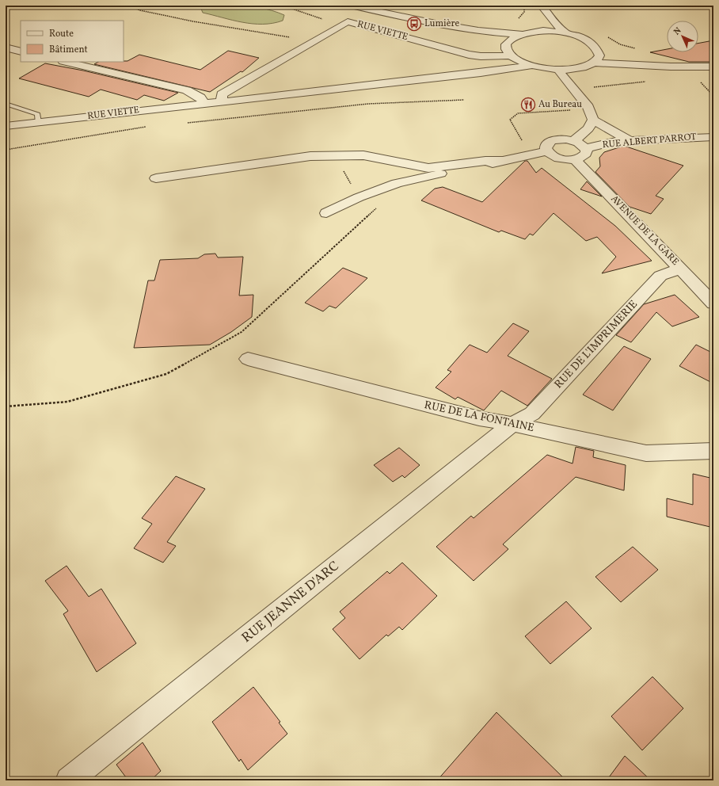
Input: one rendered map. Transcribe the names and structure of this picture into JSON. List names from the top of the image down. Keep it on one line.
{"streets":{"street":["RUE VIETTE","RUE ALBERT PARROT","AVENUE DE LA GARE","RUE DE L'IMPRIMERIE","RUE DE LA FONTAINE","RUE JEANNE D'ARC"]},"crossings":[["AVENUE DE LA GARE","RUE DE L'IMPRIMERIE"],["RUE DE L'IMPRIMERIE","RUE DE LA FONTAINE"],["RUE DE L'IMPRIMERIE","RUE JEANNE D'ARC"],["RUE DE LA FONTAINE","RUE JEANNE D'ARC"]],"places":{"bus stop":["Lumière"],"restaurant":["Au Bureau"]},"legend":["Route","Bâtiment"],"north":"top left"}
